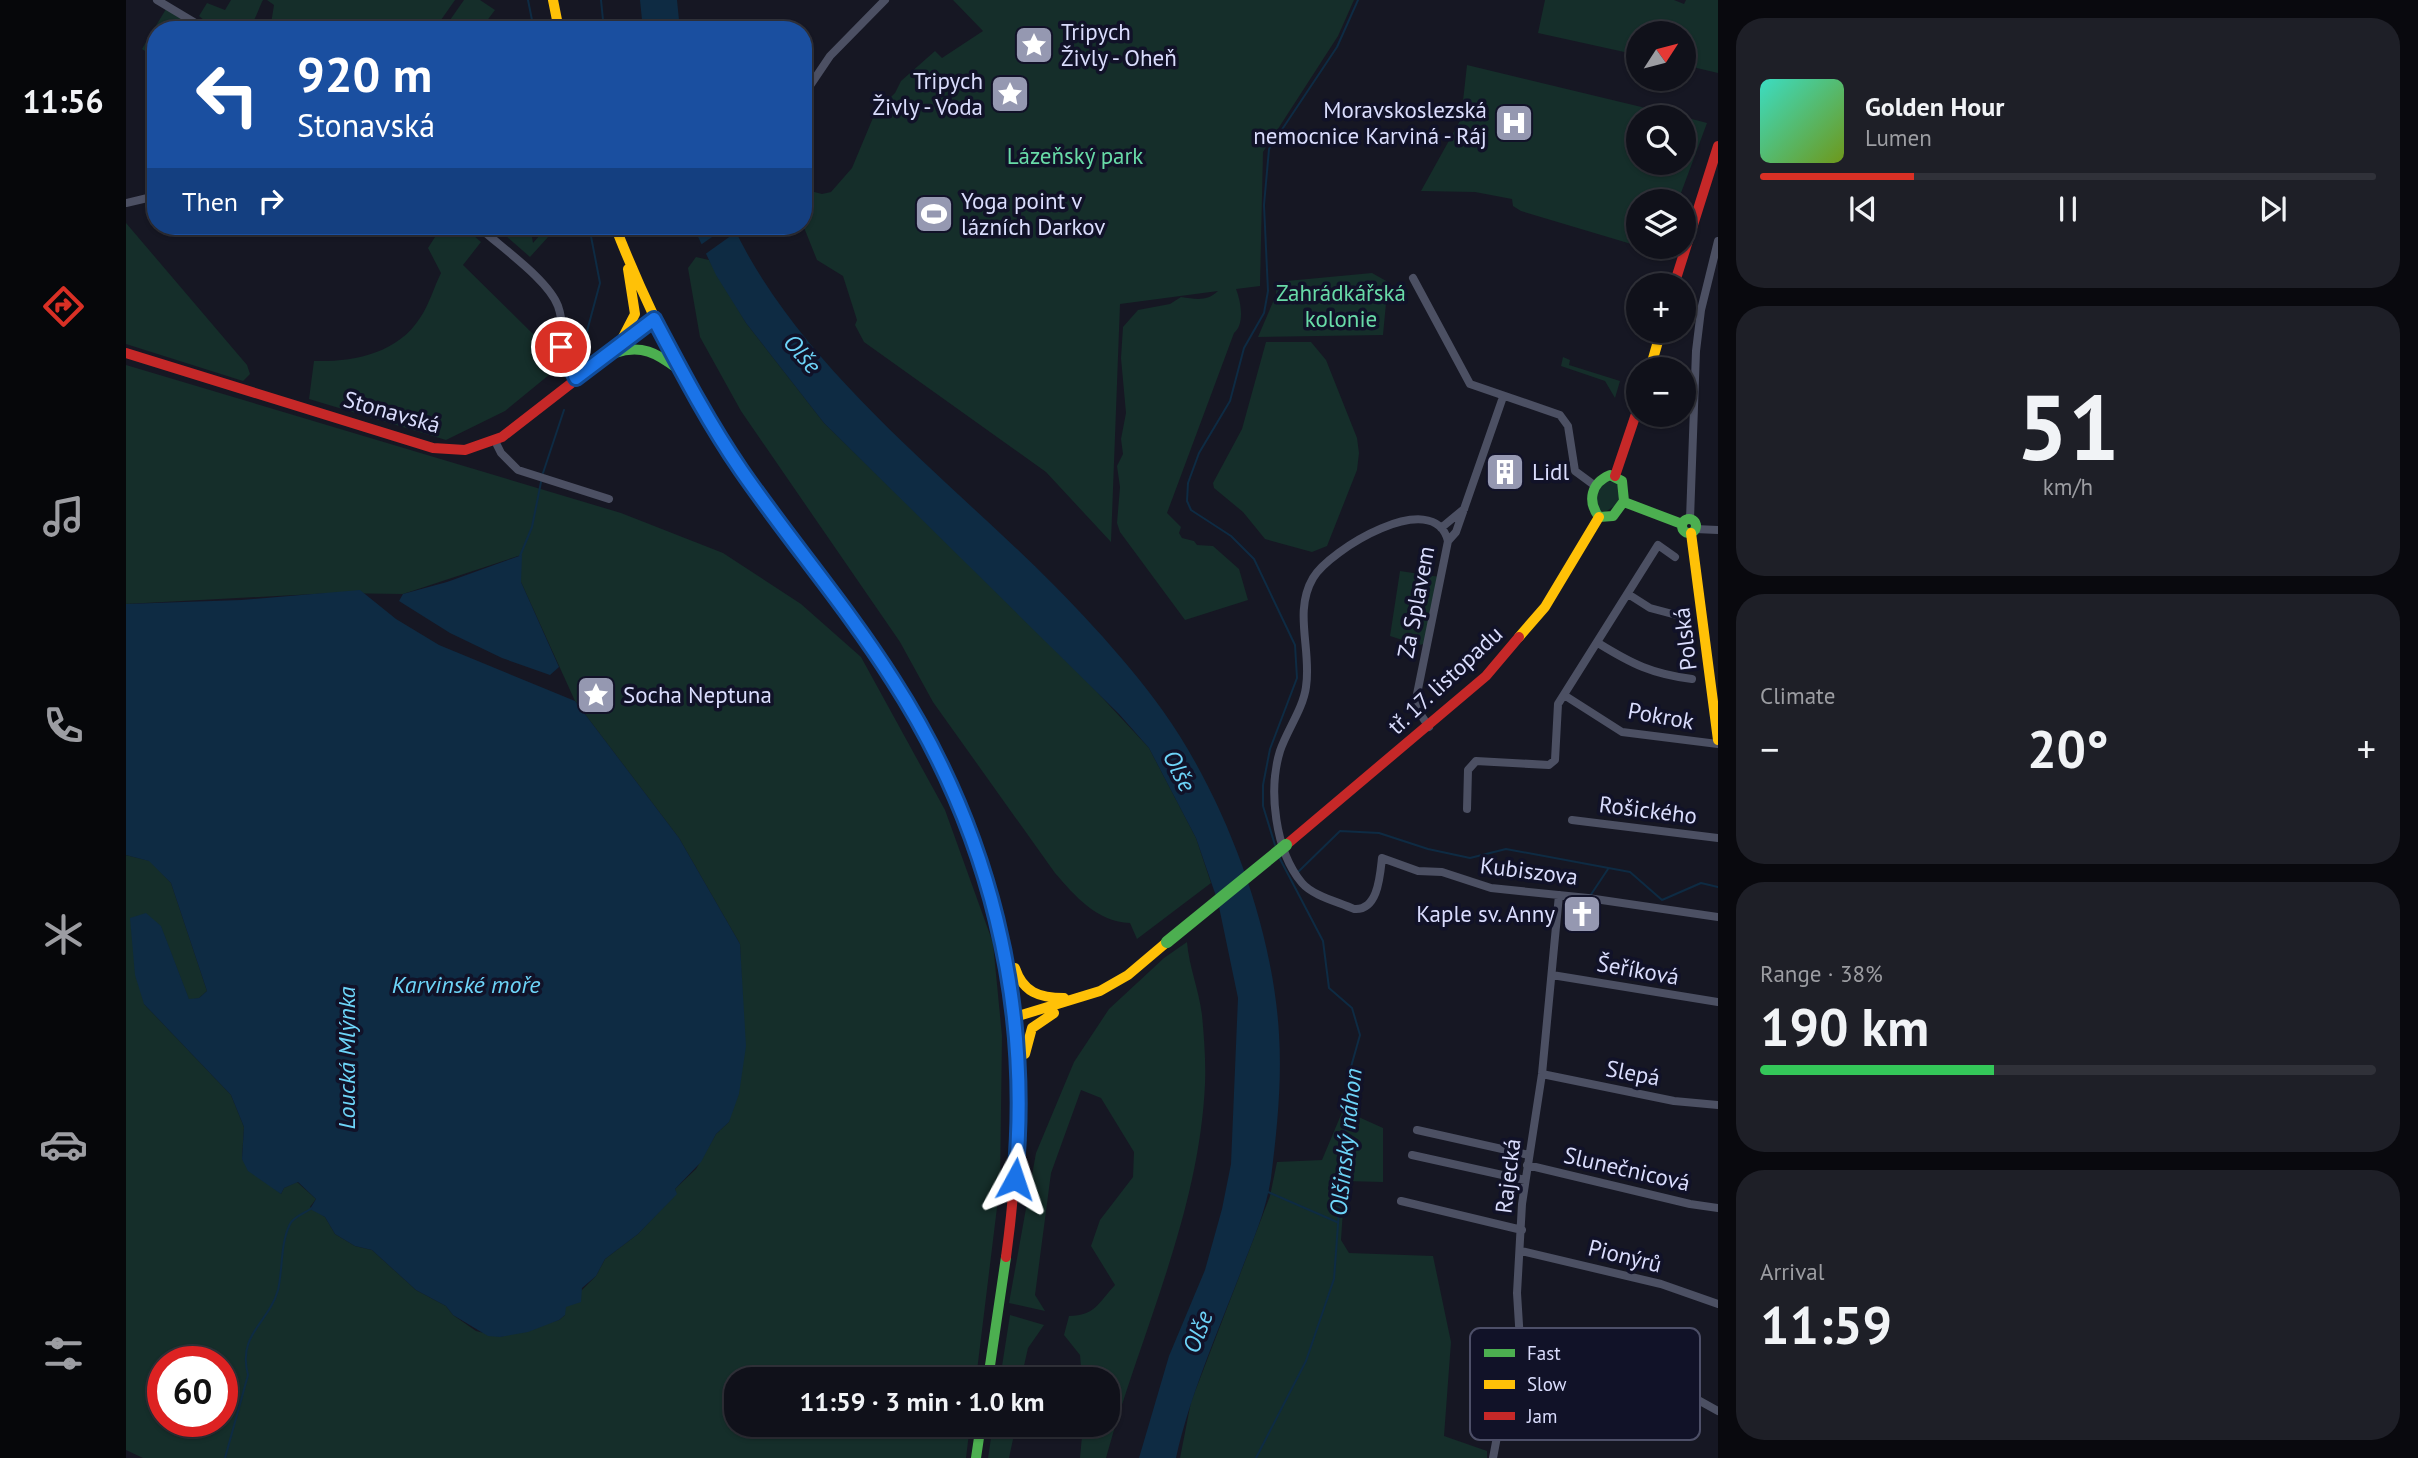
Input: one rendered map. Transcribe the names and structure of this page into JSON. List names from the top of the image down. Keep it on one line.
{"streets":{"main road":["Stonavská","Polská","tř. 17. listopadu"],"street":["Za Splavem","Pokrok","Rošického","Kubiszova","Šeříková","Slepá","Slunečnicová","Rajecká","Pionýrů"]},"crossings":[["Za Splavem","tř. 17. listopadu"],["Za Splavem","Kubiszova"],["Polská","Pokrok"],["Kubiszova","Rajecká"],["Šeříková","Rajecká"],["Slepá","Rajecká"],["Slunečnicová","Rajecká"],["Rajecká","Pionýrů"]],"water":["Olše","Karvinské moře","Loucká Mlýnka","Olšinský náhon"],"parks":["Lázeňský park","Zahrádkářská kolonie"],"places":{"place":["Tripych Živly - Oheň","Tripych Živly - Voda","Socha Neptuna"],"hospital":["Moravskoslezská nemocnice Karviná - Ráj"],"sports":["Yoga point v lázních Darkov"],"building":["Lidl"],"church":["Kaple sv. Anny"]},"legend":["Fast","Slow","Jam"],"north":"top right","page":{"tabs":"11:56","map_buttons":["+","−"],"turn":["920 m","Stonavská"],"song":["Golden Hour","Lumen"],"then":"Then","tile":[["51","km/h"],"Climate",["Range · 38%","190 km"],["Arrival","11:59"]],"heat":["−","20°","+"],"limit":"60","trip":"11:59 · 3 min · 1.0 km"}}
